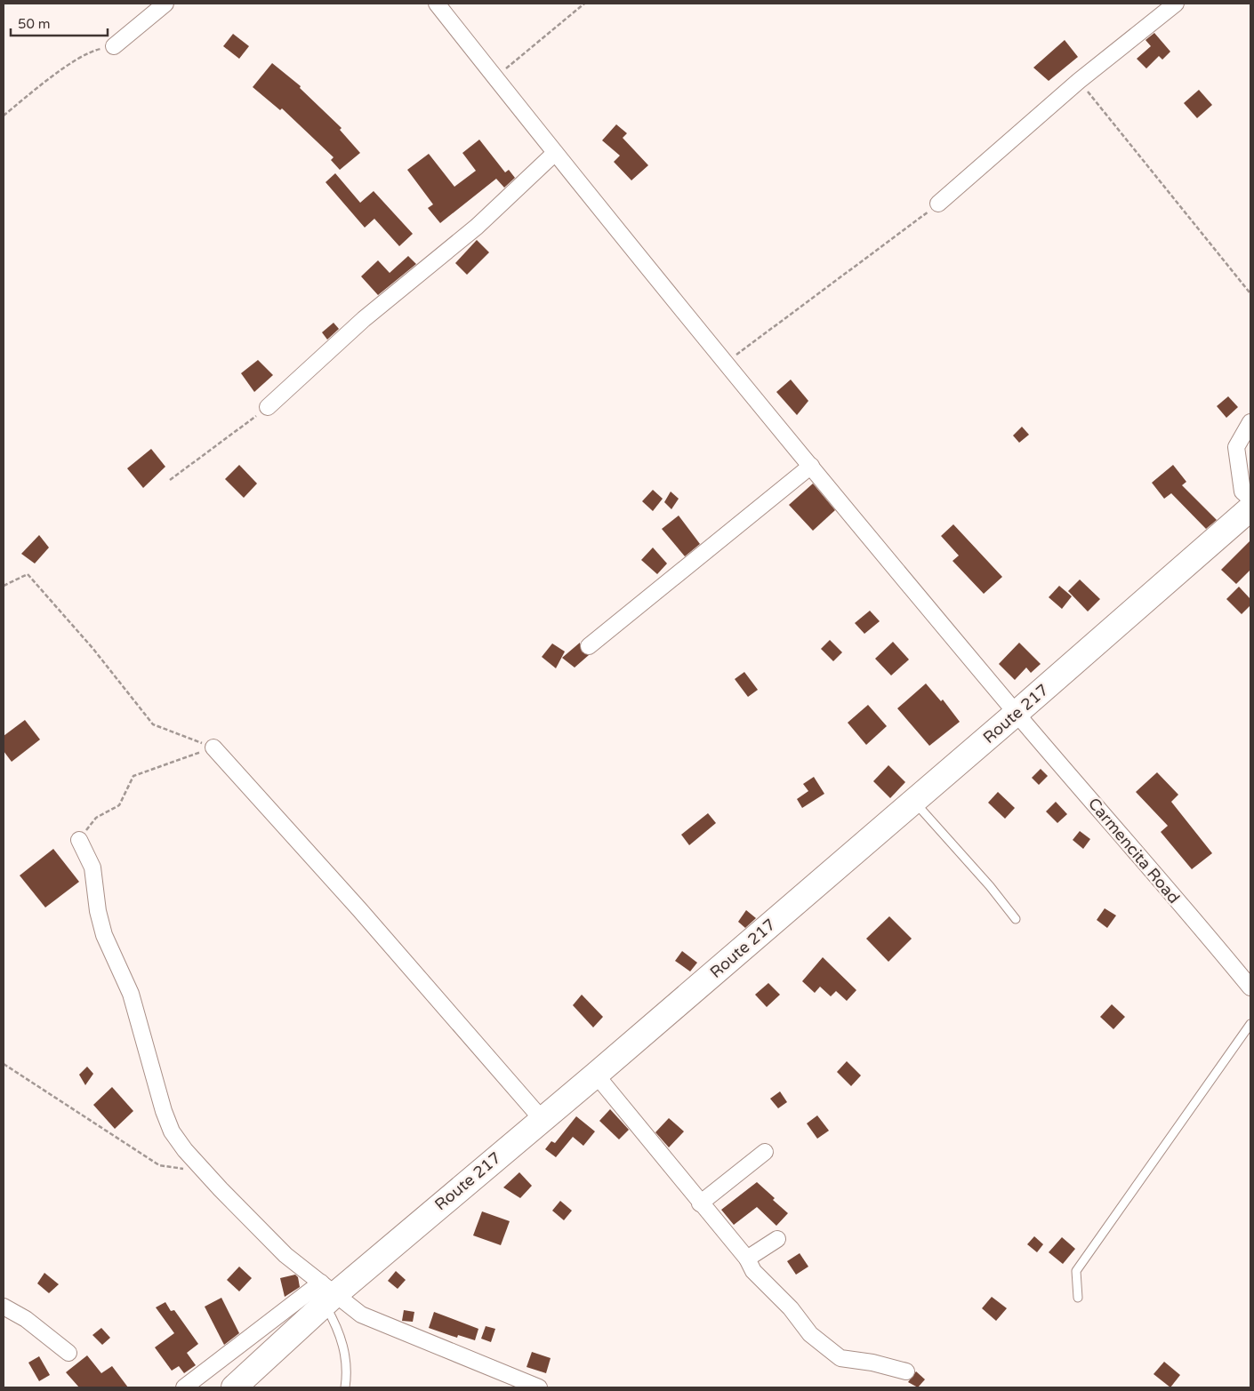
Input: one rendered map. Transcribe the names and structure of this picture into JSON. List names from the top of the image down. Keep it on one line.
{"streets":{"main road":["Route 217"],"street":["Carmencita Road"]},"crossings":[["Route 217","Carmencita Road"]],"scale_bar":"50 m"}
